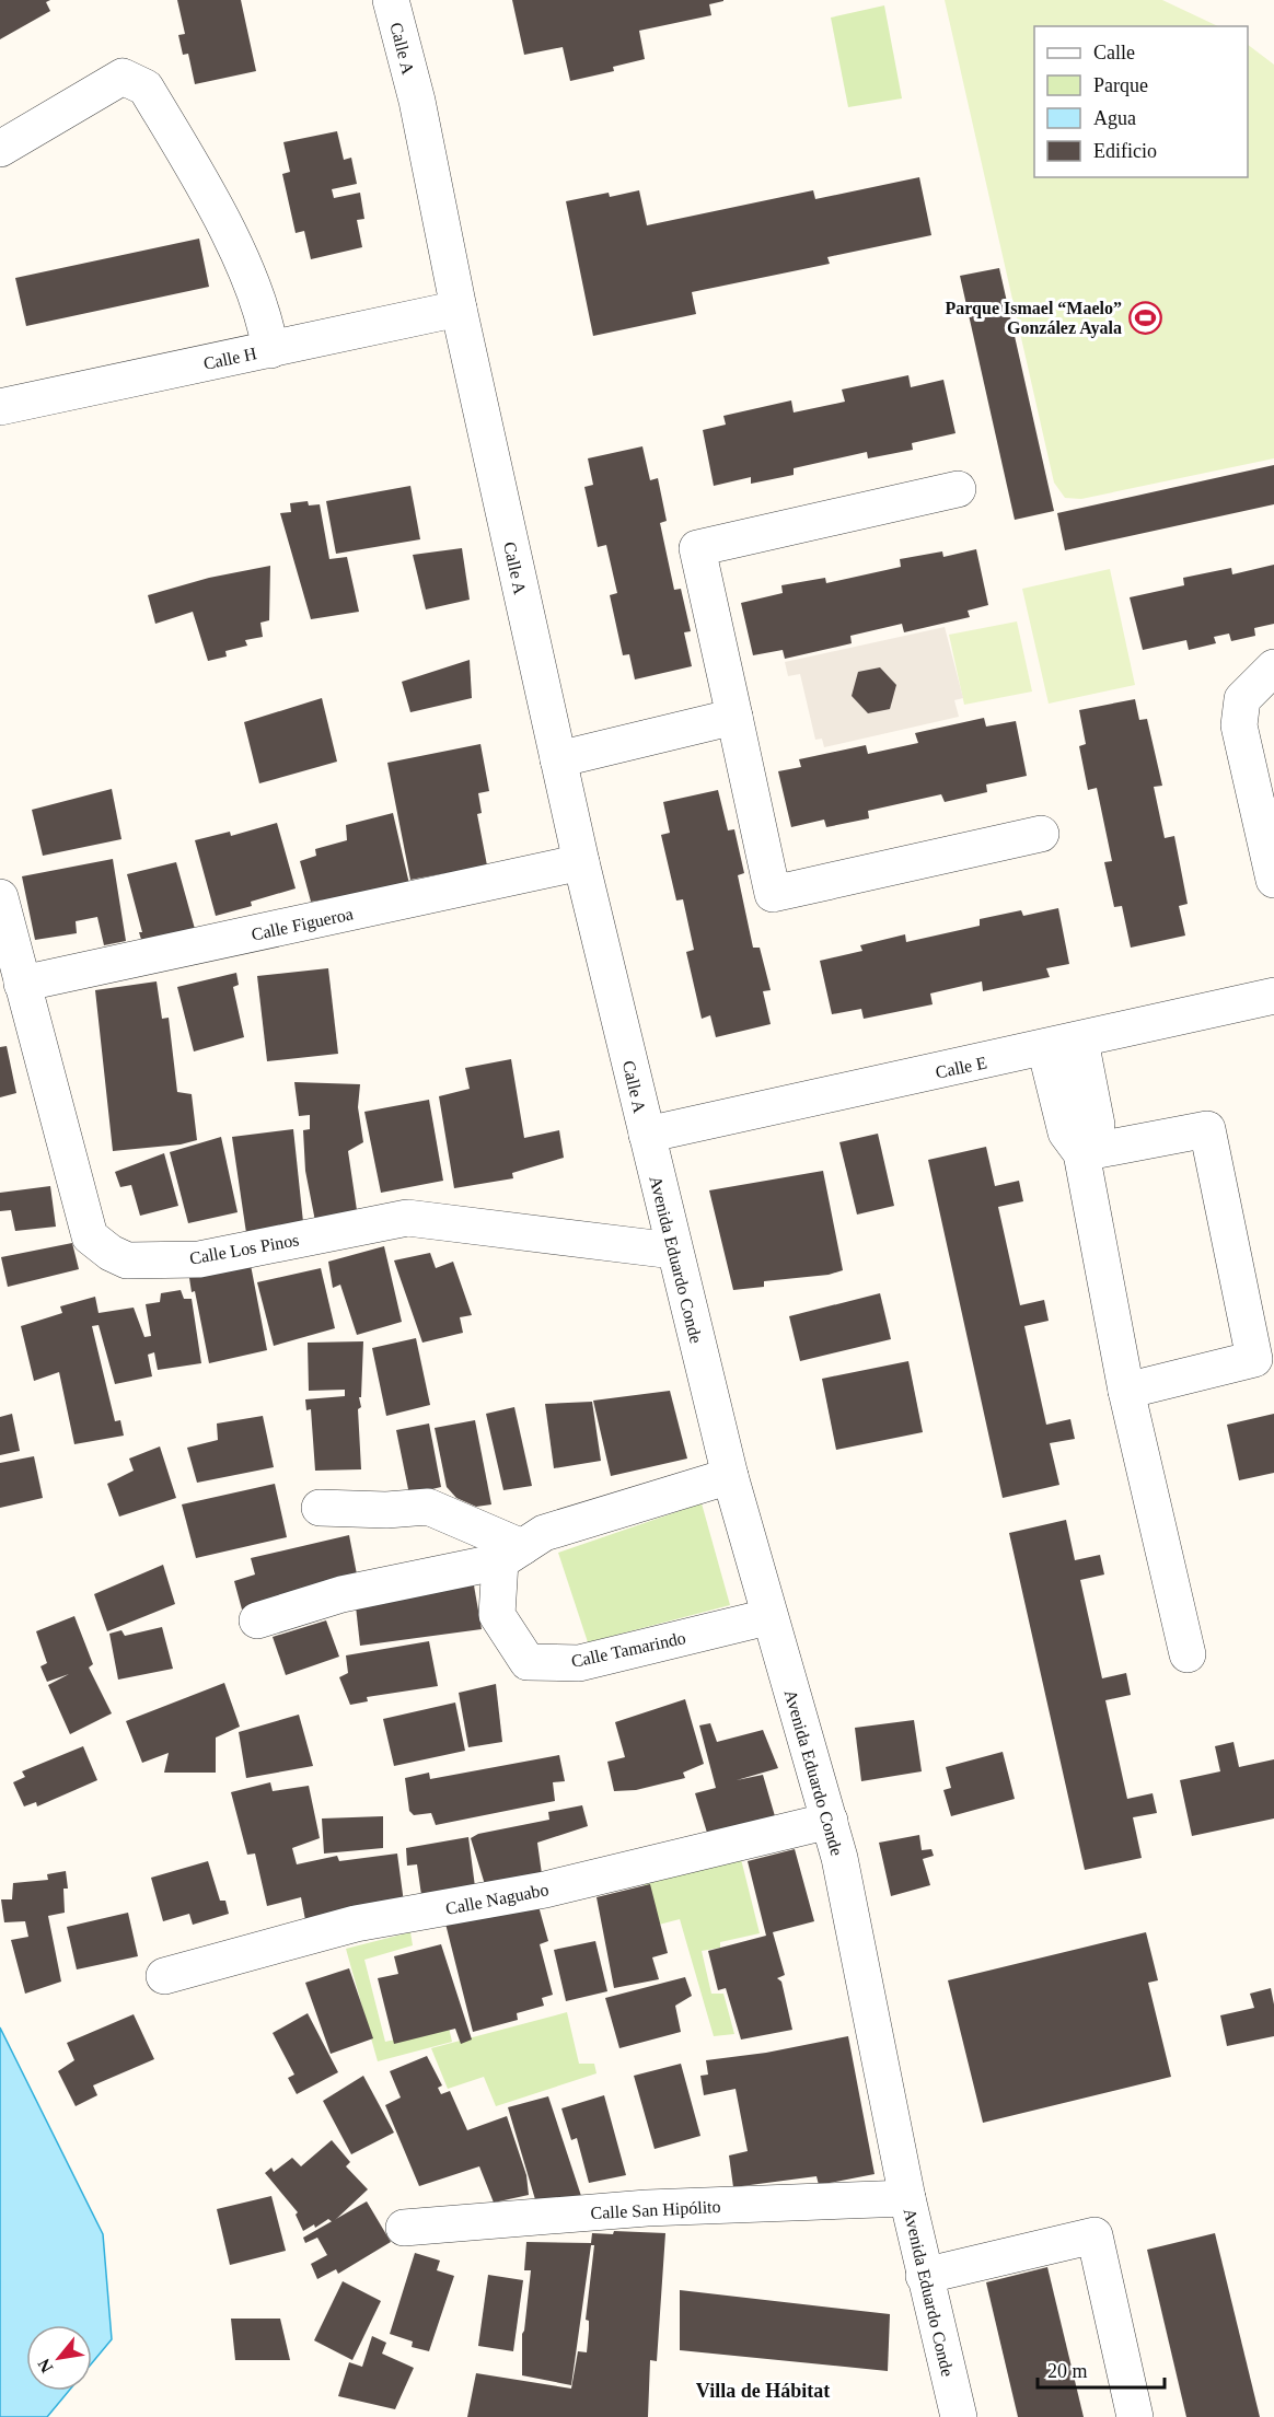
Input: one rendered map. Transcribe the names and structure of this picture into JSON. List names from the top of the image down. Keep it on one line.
{"streets":{"street":["Calle A","Calle H","Calle Figueroa","Calle E","Calle Los Pinos","Avenida Eduardo Conde","Calle Tamarindo","Calle Naguabo","Calle San Hipólito"]},"crossings":[["Calle A","Calle H"],["Calle A","Calle Figueroa"],["Calle A","Calle E"],["Calle A","Avenida Eduardo Conde"],["Calle Figueroa","Calle Los Pinos"],["Calle E","Avenida Eduardo Conde"],["Calle Los Pinos","Avenida Eduardo Conde"],["Avenida Eduardo Conde","Calle Tamarindo"],["Avenida Eduardo Conde","Calle Naguabo"],["Avenida Eduardo Conde","Calle San Hipólito"]],"districts":["Villa de Hábitat"],"places":{"sports":["Parque Ismael “Maelo” González Ayala"]},"legend":["Calle","Parque","Agua","Edificio"],"scale_bar":"20 m","north":"bottom left"}
